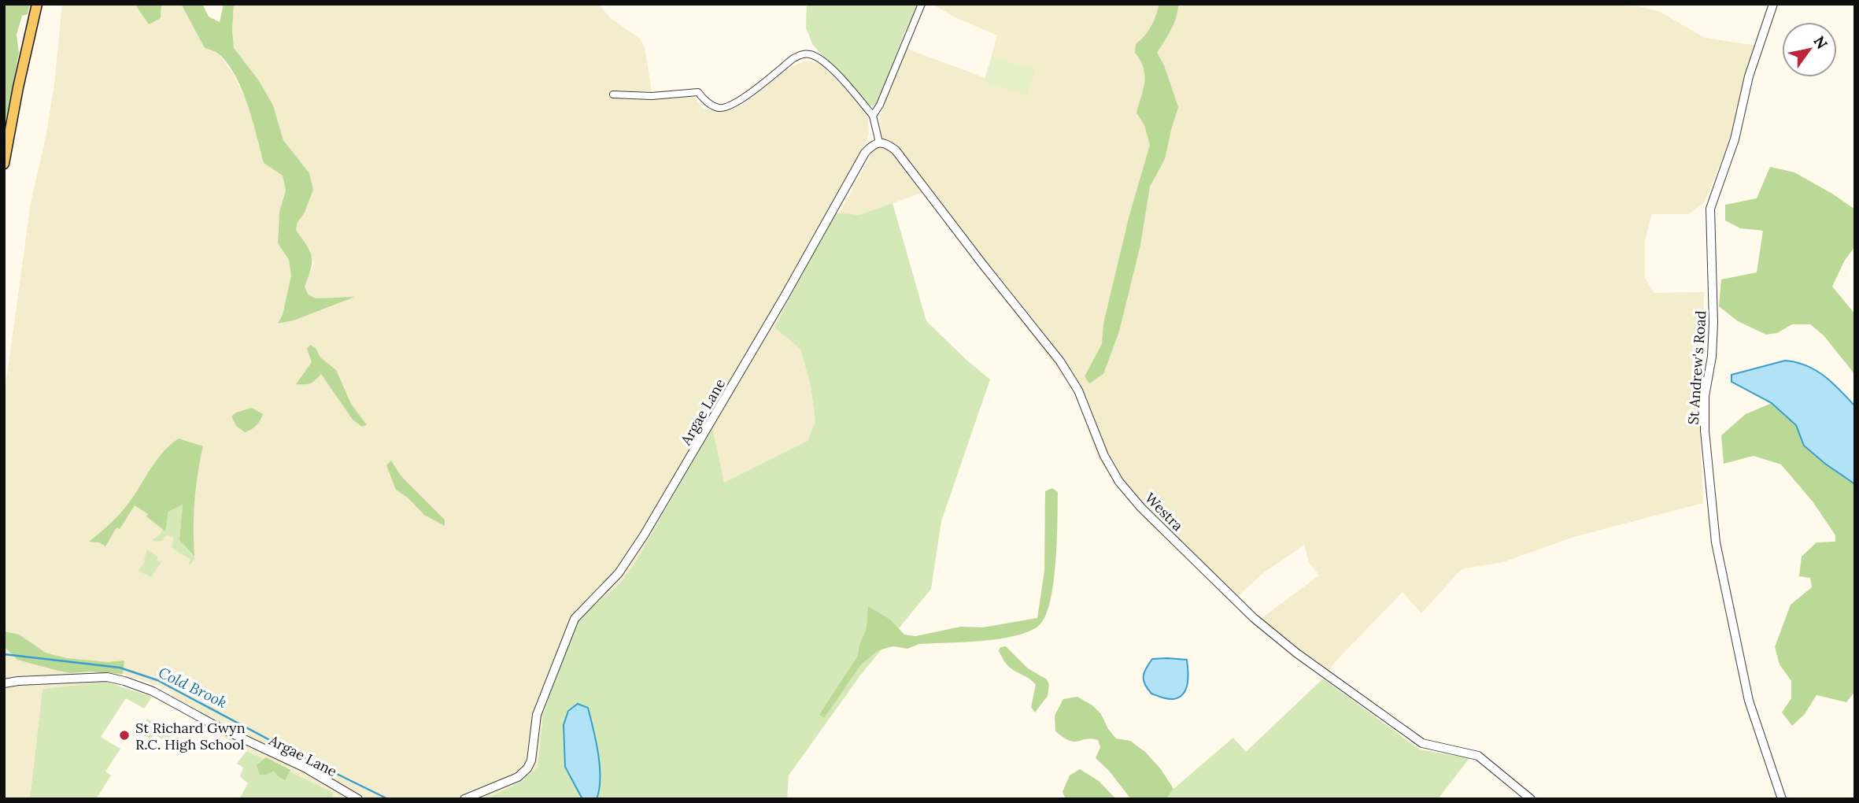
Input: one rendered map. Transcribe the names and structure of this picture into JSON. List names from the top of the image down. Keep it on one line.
{"streets":{"street":["St Andrew's Road","Argae Lane","Westra"]},"crossings":[["Argae Lane","Westra"]],"water":["Cold Brook"],"places":["St Richard Gwyn R.C. High School"],"north":"top right"}
